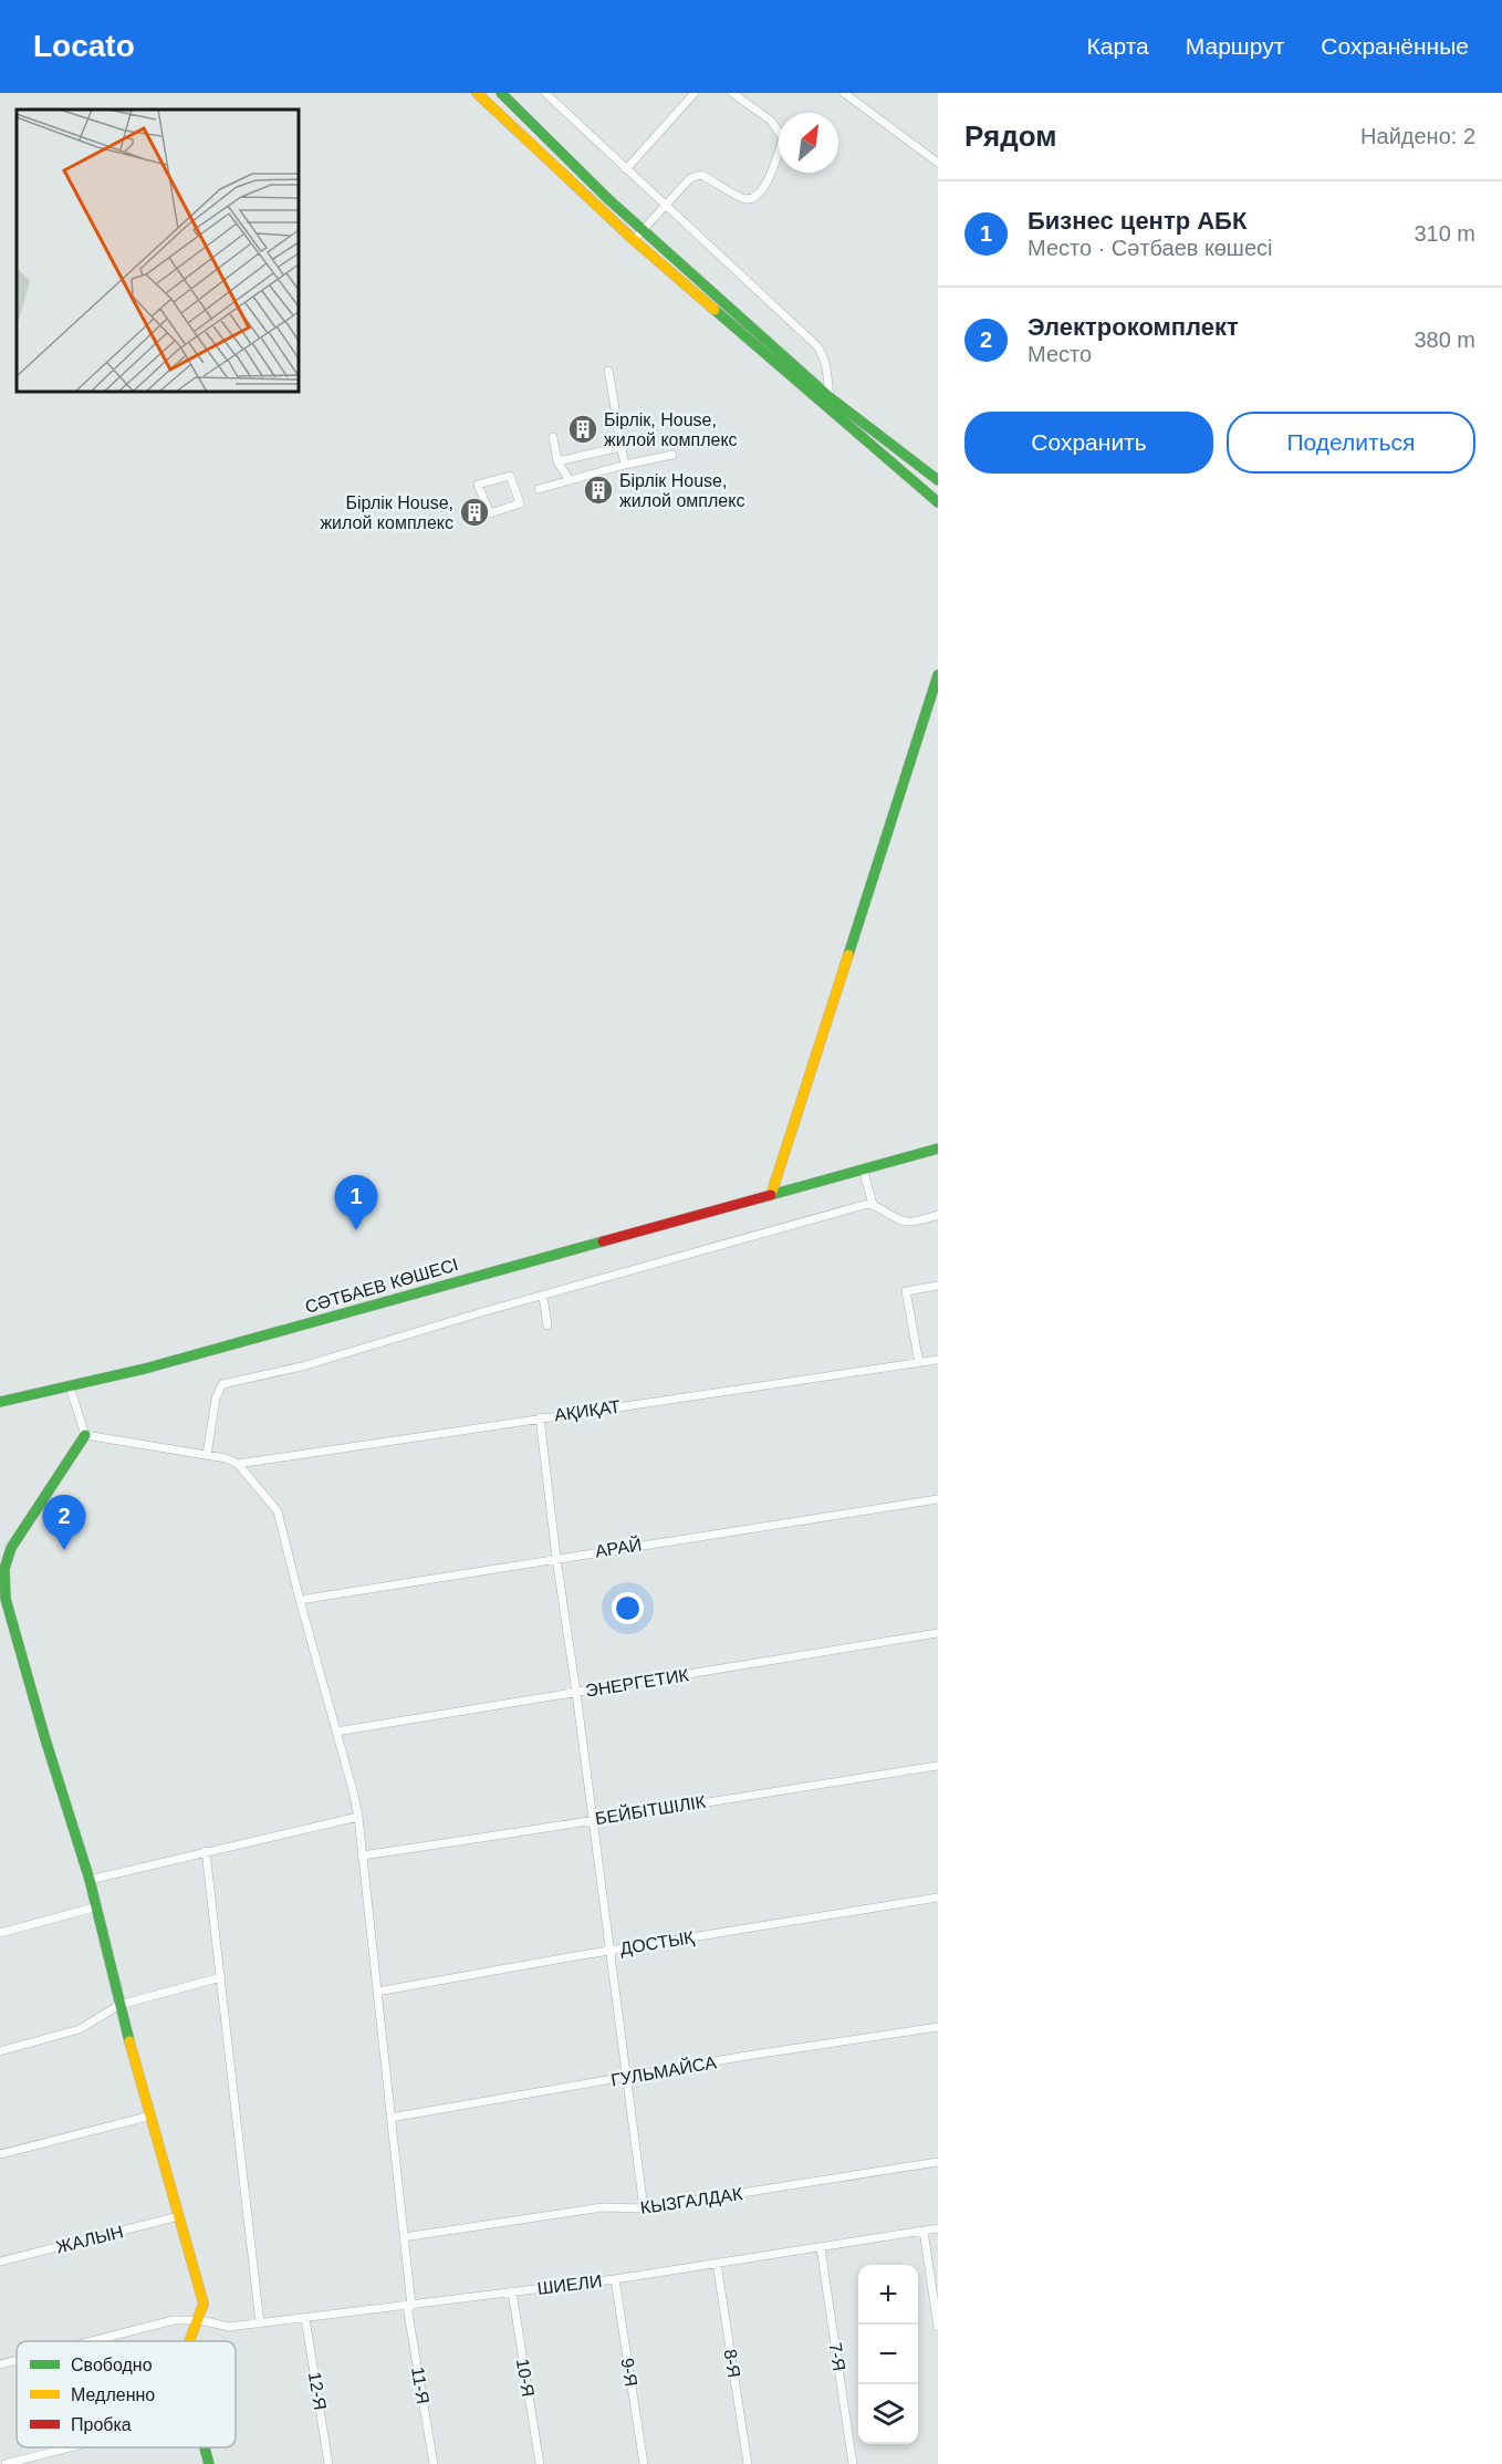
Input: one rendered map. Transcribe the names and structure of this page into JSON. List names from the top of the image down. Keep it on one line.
{"streets":{"main road":["СӘТБАЕВ КӨШЕСІ"],"street":["АҚИҚАТ","АРАЙ","ЭНЕРГЕТИК","БЕЙБІТШІЛІК","ДОСТЫҚ","ГУЛЬМАЙСА","КЫЗГАЛДАК","ЖАЛЫН","ШИЕЛИ","7-Я","8-Я","9-Я","10-Я","11-Я","12-Я"]},"crossings":[["АҚИҚАТ","11-Я"],["АРАЙ","11-Я"],["ЭНЕРГЕТИК","11-Я"],["БЕЙБІТШІЛІК","11-Я"],["ДОСТЫҚ","11-Я"],["ГУЛЬМАЙСА","11-Я"],["КЫЗГАЛДАК","11-Я"],["ШИЕЛИ","7-Я"],["ШИЕЛИ","8-Я"],["ШИЕЛИ","9-Я"],["ШИЕЛИ","10-Я"],["ШИЕЛИ","11-Я"],["ШИЕЛИ","12-Я"]],"places":{"building":["Бірлік, House, жилой комплекс","Бірлік House, жилой омплекс","Бірлік House, жилой комплекс"]},"legend":["Свободно","Медленно","Пробка"],"north":"top right","page":{"header":"Locato","nav":["Карта","Маршрут","Сохранённые"],"heading":["Рядом","Найдено: 2"],"list":[{"mark":"1","name":"Бизнес центр АБК","note":"Место · Сәтбаев көшесі","value":"310 m"},{"mark":"2","name":"Электрокомплект","note":"Место","value":"380 m"}],"buttons":["Сохранить","Поделиться"],"pins":["1","2"],"map_buttons":["+","−"]}}
